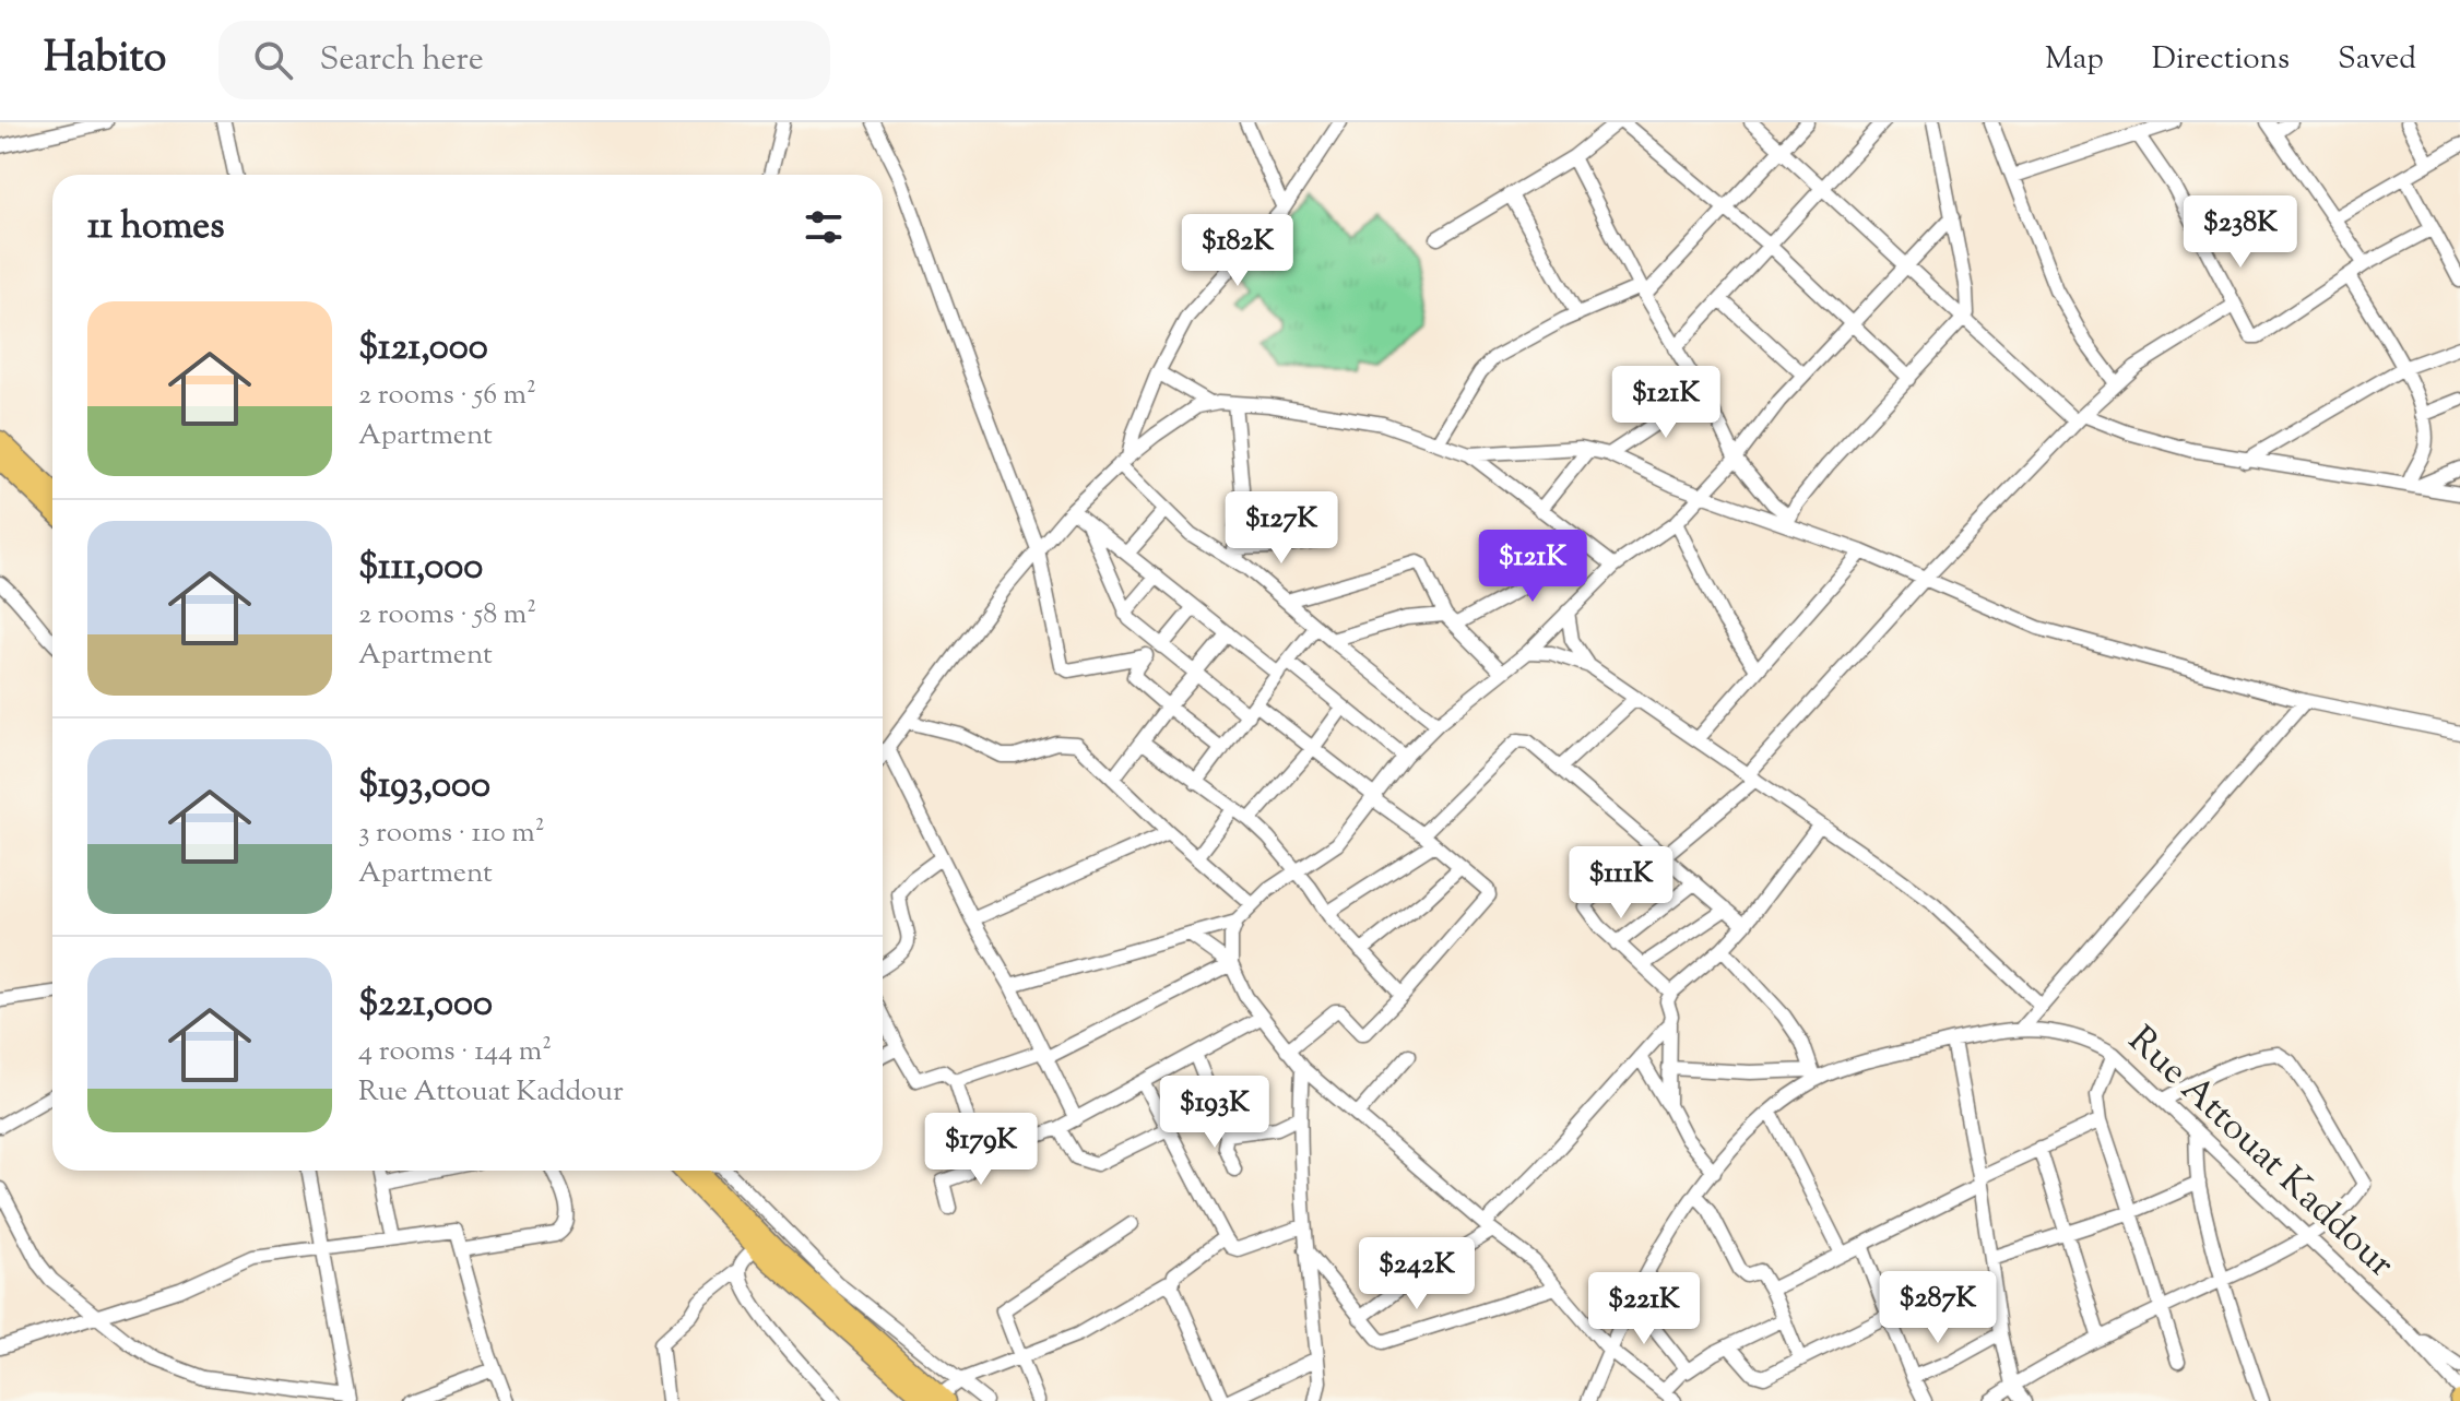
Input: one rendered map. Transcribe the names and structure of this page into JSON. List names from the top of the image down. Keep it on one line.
{"streets":{"street":["Rue Attouat Kaddour"]},"page":{"header":"Habito","search":"Search here","nav":["Map","Directions","Saved"],"heading":"11 homes","price":["$238K","$182K","$121K","$127K","$121K","$111K","$193K","$179K","$242K","$287K","$221K"],"list":[{"name":"$121,000","note":"2 rooms · 56 m² · Apartment"},{"name":"$111,000","note":"2 rooms · 58 m² · Apartment"},{"name":"$193,000","note":"3 rooms · 110 m² · Apartment"},{"name":"$221,000","note":"4 rooms · 144 m² · Rue Attouat Kaddour"}]}}
